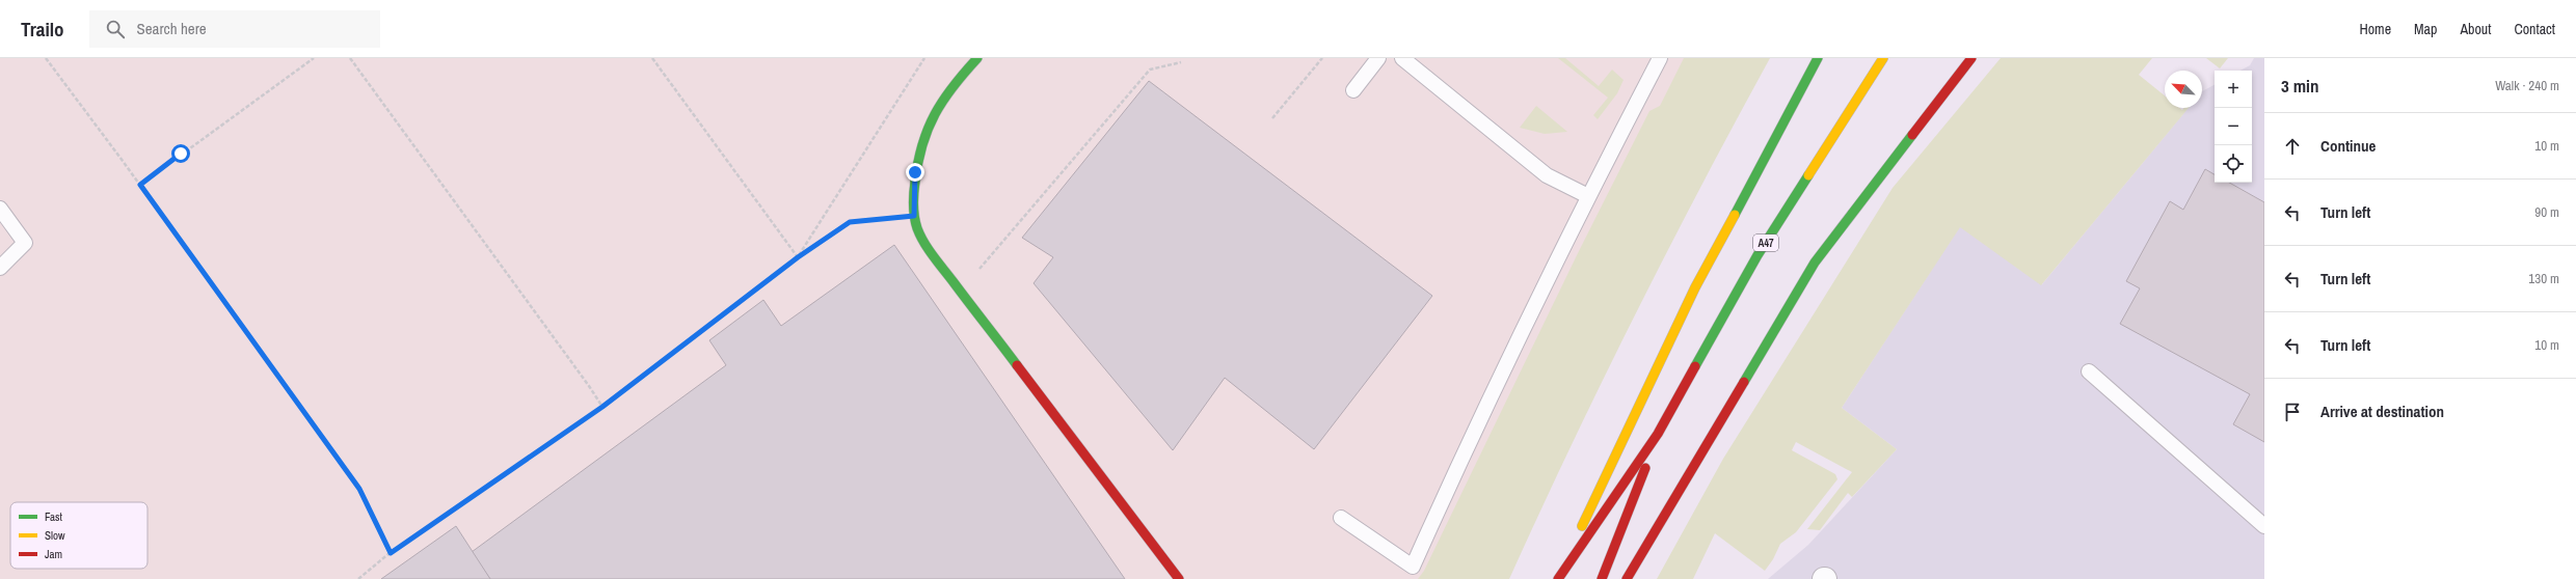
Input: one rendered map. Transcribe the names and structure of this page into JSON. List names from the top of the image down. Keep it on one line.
{"streets":{"main road":["A47"]},"legend":["Fast","Slow","Jam"],"north":"top left","page":{"header":"Trailo","search":"Search here","nav":["Home","Map","About","Contact"],"heading":["3 min","Walk · 240 m"],"map_buttons":["+","−"],"list":[["Continue","10 m"],["Turn left","90 m"],["Turn left","130 m"],["Turn left","10 m"],"Arrive at destination"]}}
